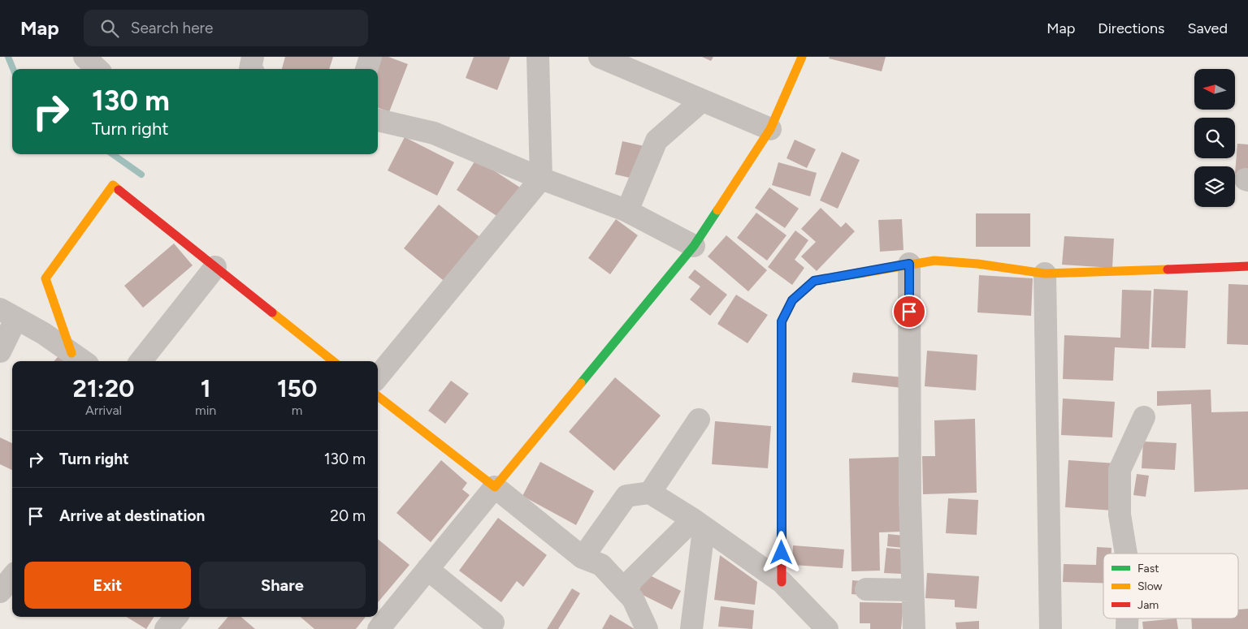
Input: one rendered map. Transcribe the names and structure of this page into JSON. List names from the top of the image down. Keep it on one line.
{"legend":["Fast","Slow","Jam"],"north":"left","page":{"header":"Map","search":"Search here","nav":["Map","Directions","Saved"],"turn":["130 m","Turn right"],"eta":["21:20","Arrival","1","min","150","m"],"list":[{"name":"Turn right","value":"130 m"},{"name":"Arrive at destination","value":"20 m"}],"buttons":["Exit","Share"]}}
